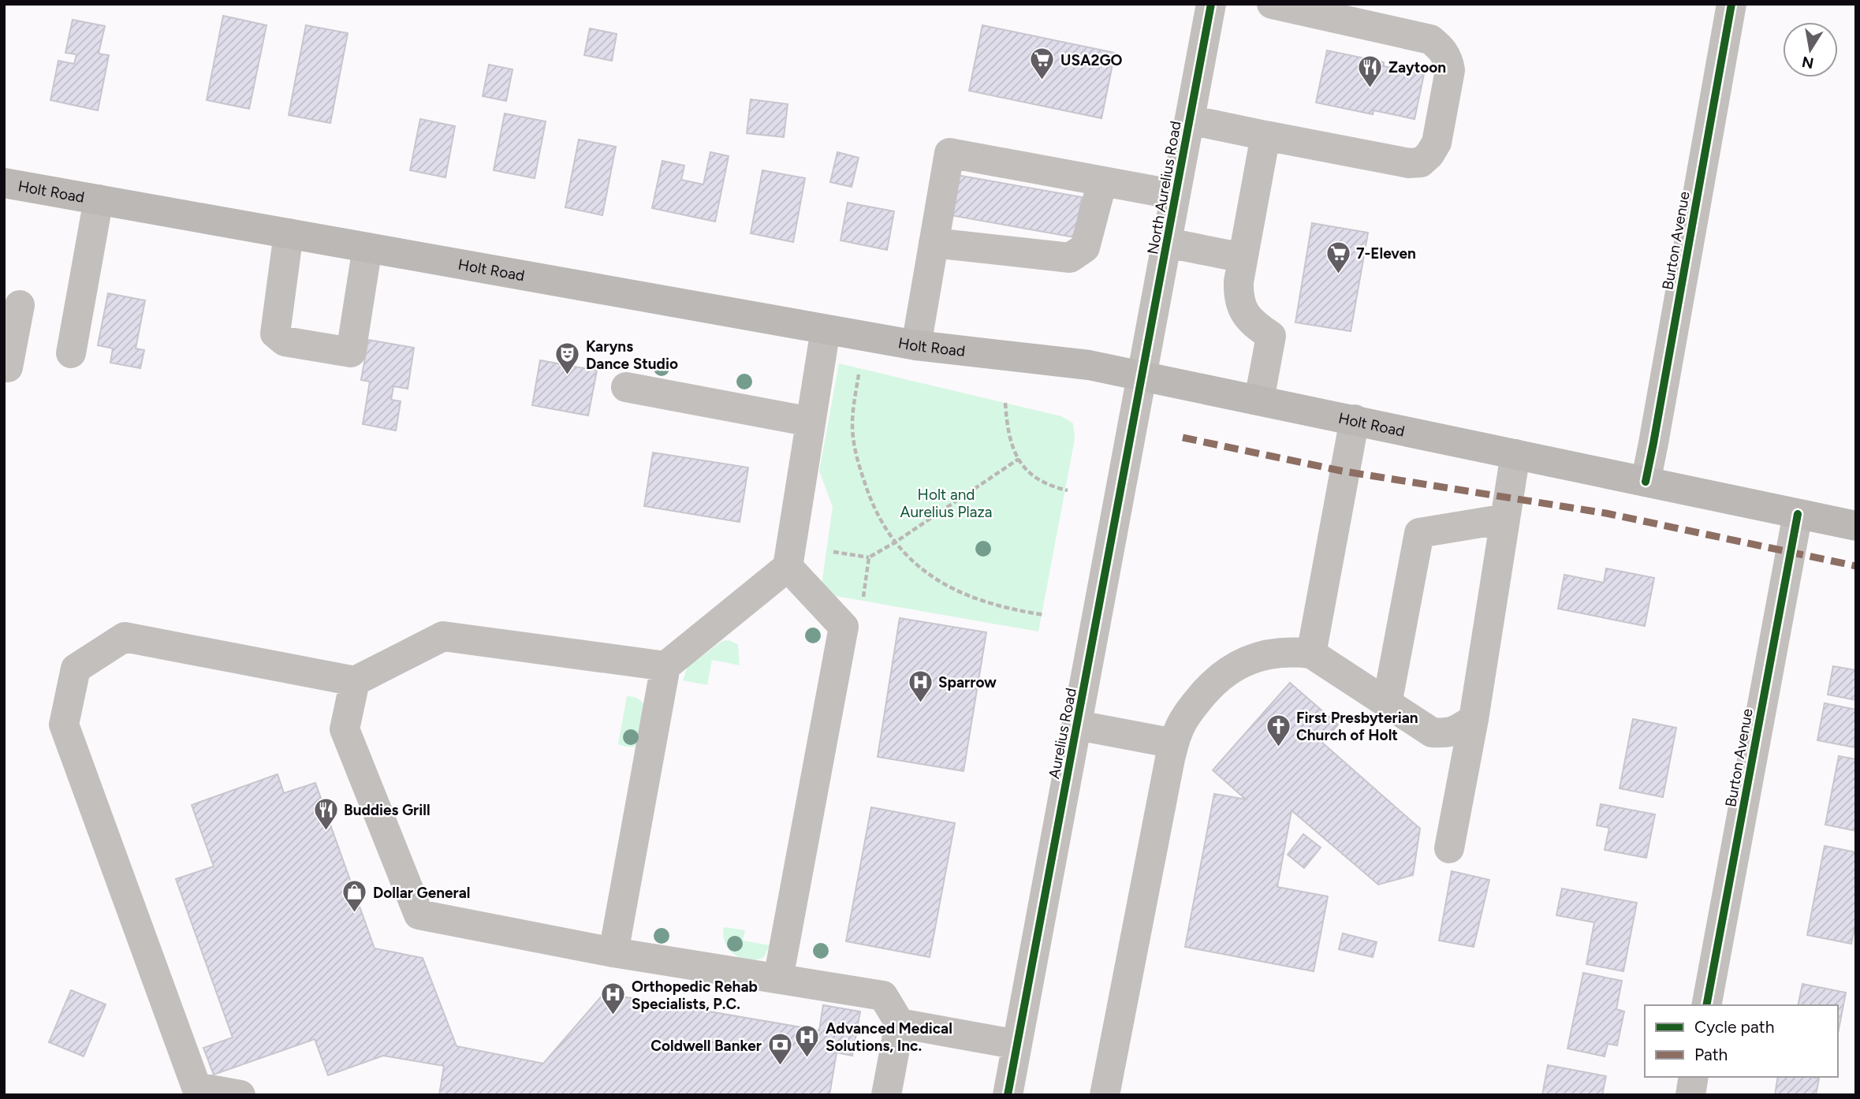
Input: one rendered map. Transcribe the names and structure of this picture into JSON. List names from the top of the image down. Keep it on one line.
{"streets":{"main road":["Holt Road"],"street":["North Aurelius Road","Burton Avenue","Aurelius Road"]},"crossings":[["North Aurelius Road","Holt Road"],["North Aurelius Road","Aurelius Road"],["Holt Road","Burton Avenue"],["Holt Road","Aurelius Road"]],"parks":["Holt and Aurelius Plaza"],"places":{"supermarket":["USA2GO","7-Eleven"],"restaurant":["Zaytoon","Buddies Grill"],"theatre":["Karyns Dance Studio"],"hospital":["Sparrow","Orthopedic Rehab Specialists, P.C.","Advanced Medical Solutions, Inc."],"church":["First Presbyterian Church of Holt"],"shop":["Dollar General"],"bank":["Coldwell Banker"]},"legend":["Cycle path","Path"],"north":"bottom"}
